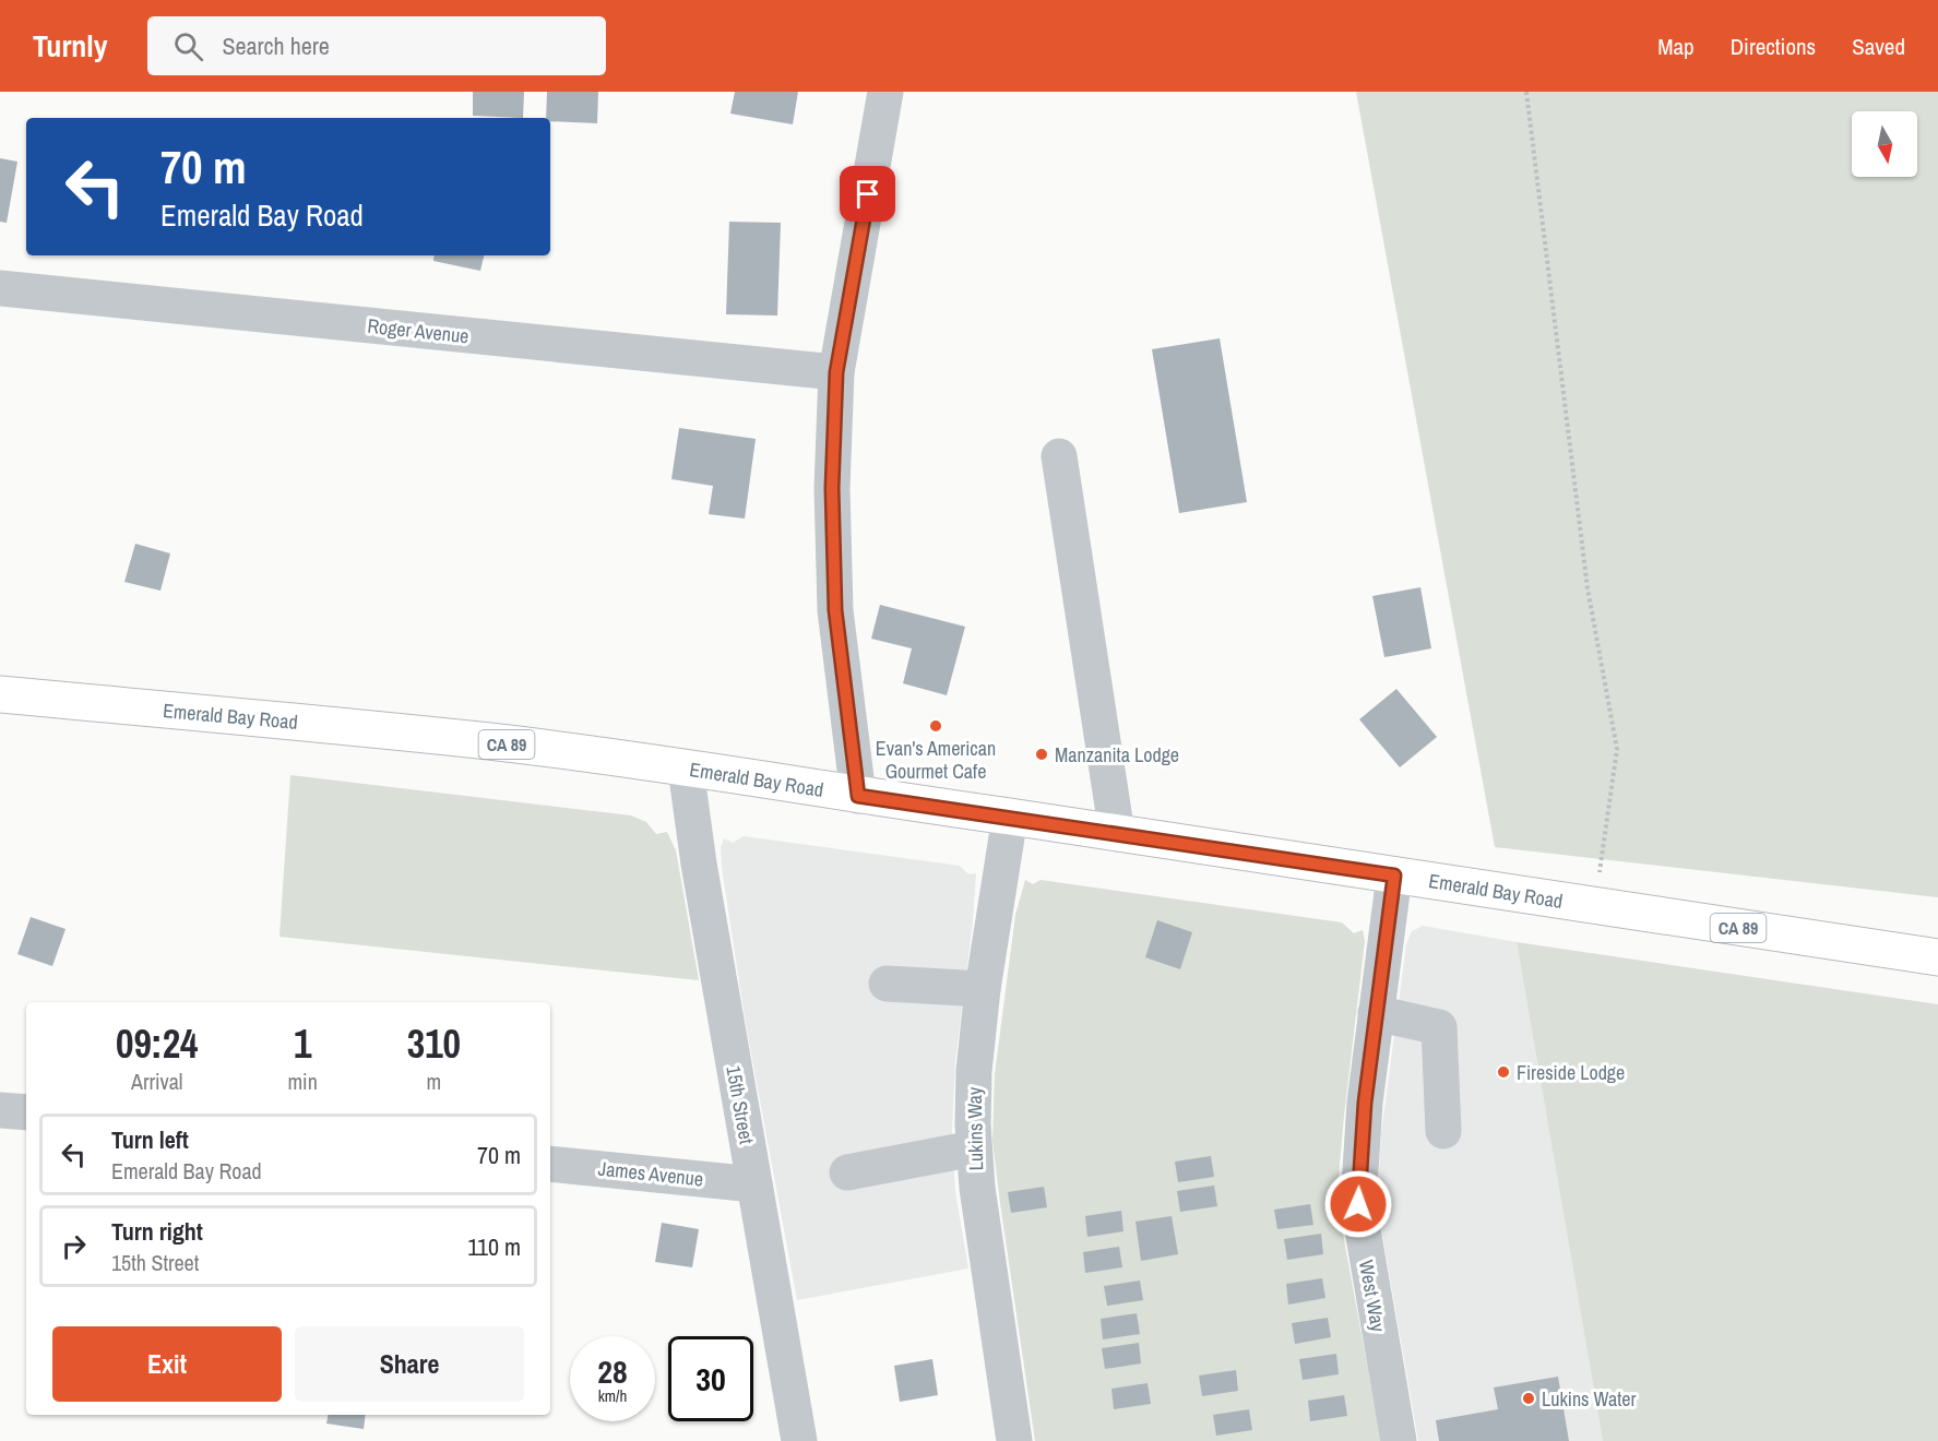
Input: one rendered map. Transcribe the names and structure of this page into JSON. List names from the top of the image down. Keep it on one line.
{"streets":{"main road":["Emerald Bay Road","CA 89"],"street":["Roger Avenue","15th Street","Lukins Way","James Avenue","West Way"]},"crossings":[["Emerald Bay Road","15th Street"],["Emerald Bay Road","Lukins Way"],["Emerald Bay Road","West Way"],["15th Street","James Avenue"]],"places":["Evan's American Gourmet Cafe","Manzanita Lodge","Fireside Lodge","Lukins Water"],"north":"bottom","page":{"header":"Turnly","search":"Search here","nav":["Map","Directions","Saved"],"turn":["70 m","Emerald Bay Road"],"eta":["09:24","Arrival","1","min","310","m"],"list":[{"name":"Turn left","note":"Emerald Bay Road","value":"70 m"},{"name":"Turn right","note":"15th Street","value":"110 m"}],"buttons":["Exit","Share"],"speed":"28 km/h","limit":"30"}}
